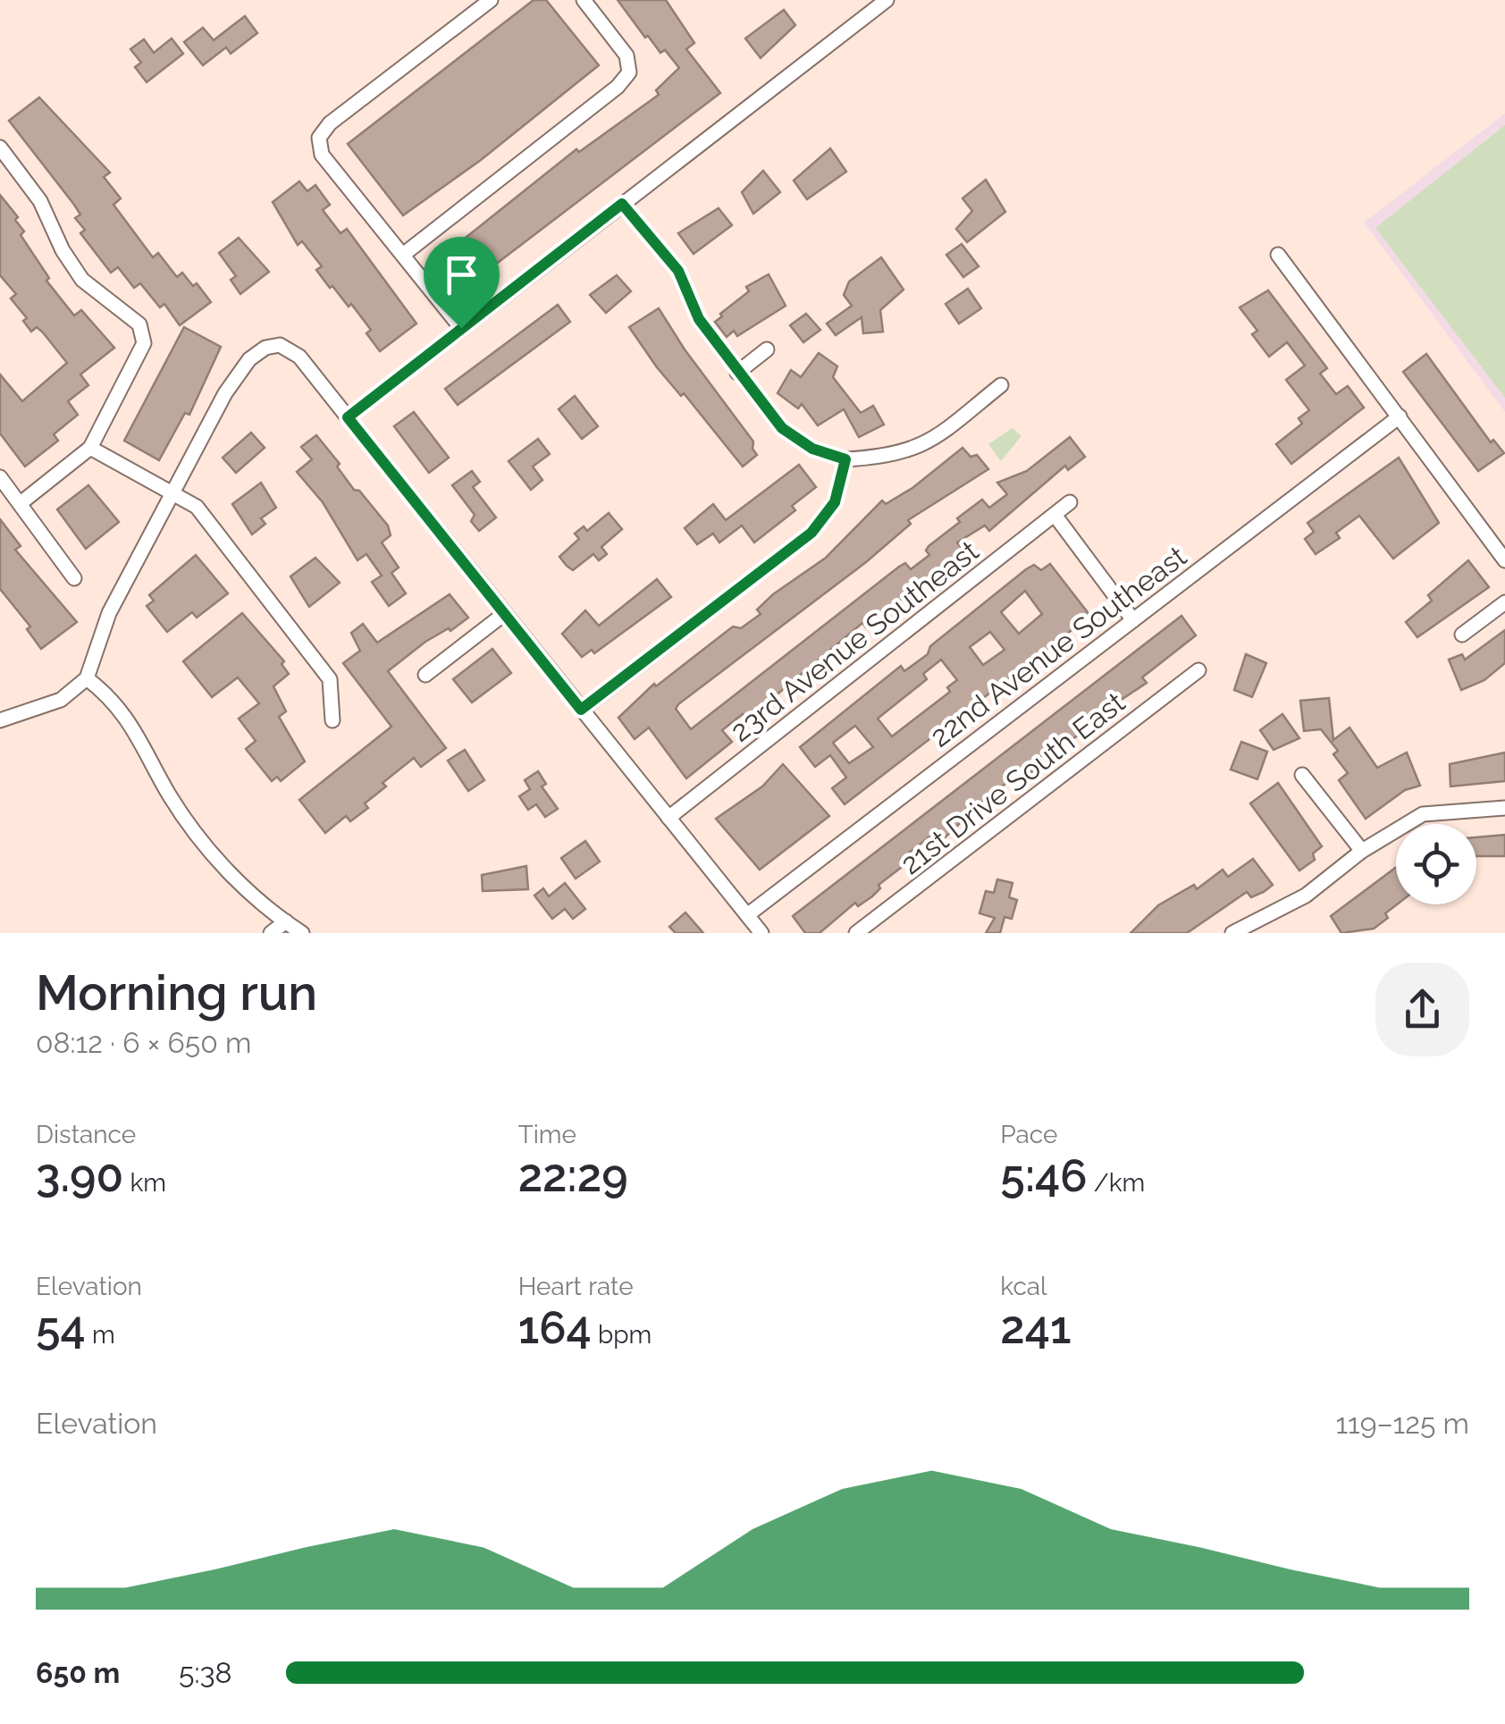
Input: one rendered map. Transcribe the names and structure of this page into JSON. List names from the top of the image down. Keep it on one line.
{"streets":{"street":["23rd Avenue Southeast","22nd Avenue Southeast","21st Drive South East"]},"page":{"heading":["Morning run","08:12 · 6 × 650 m"],"stats":[["Distance","3.90 km"],["Time","22:29"],["Pace","5:46 /km"],["Elevation","54 m"],["Heart rate","164 bpm"],["kcal","241"]],"chart":["Elevation","119–125 m"],"list":[{"name":"650 m","note":"5:38"}]}}
